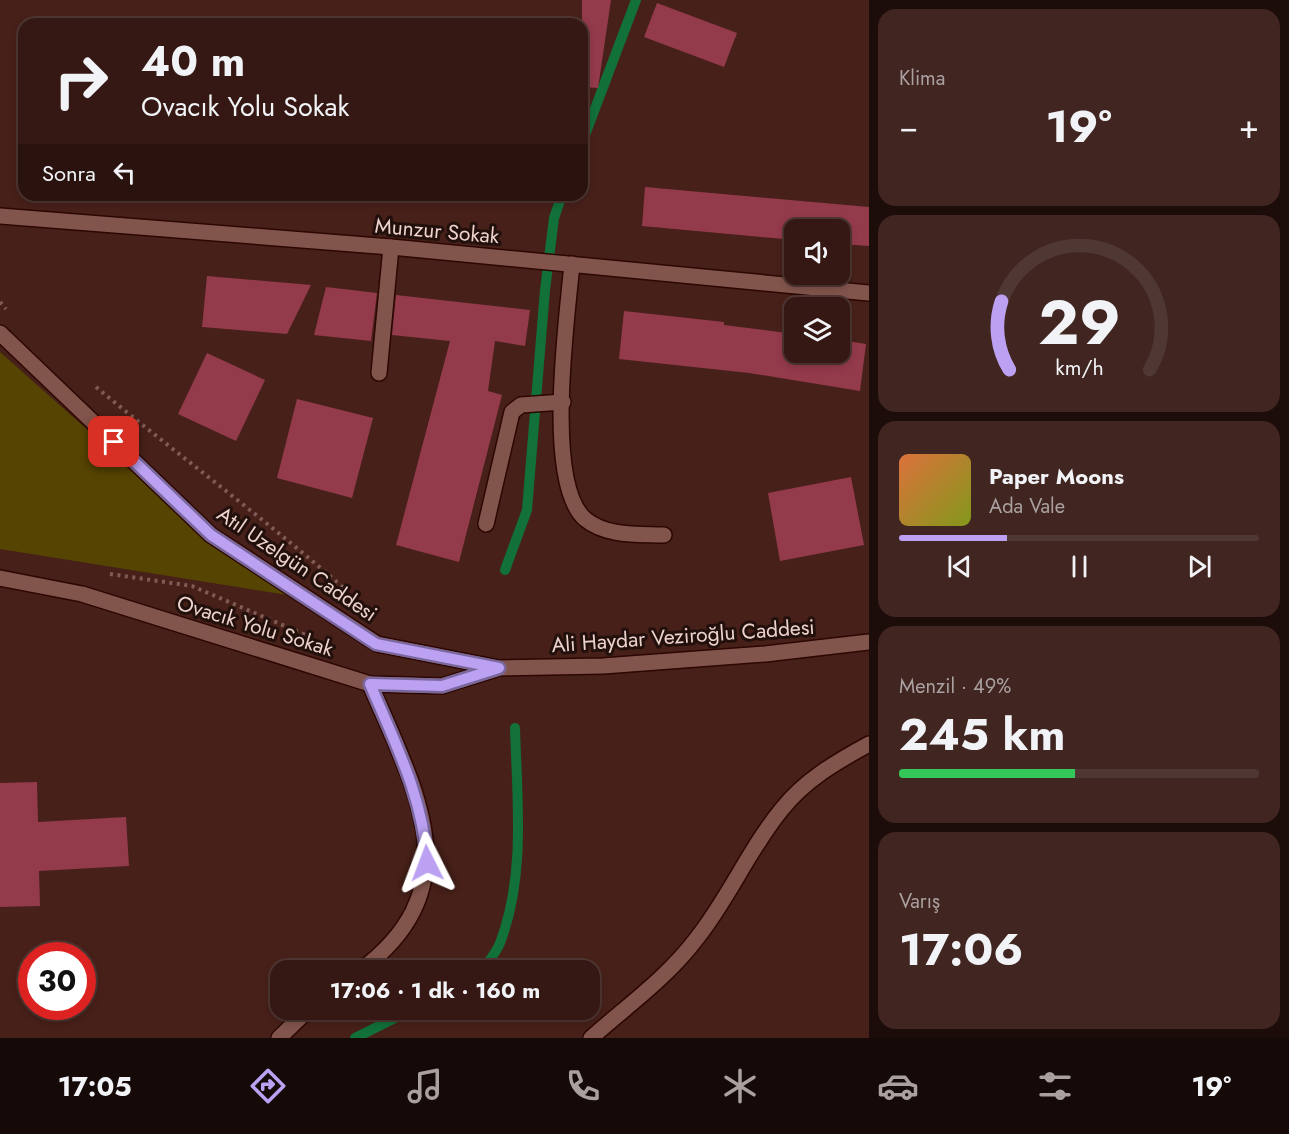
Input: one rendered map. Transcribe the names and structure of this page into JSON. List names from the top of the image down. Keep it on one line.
{"streets":{"street":["Munzur Sokak","Atıl Uzelgün Caddesi","Ovacık Yolu Sokak","Ali Haydar Veziroğlu Caddesi"]},"crossings":[["Atıl Uzelgün Caddesi","Ovacık Yolu Sokak"],["Atıl Uzelgün Caddesi","Ali Haydar Veziroğlu Caddesi"],["Ovacık Yolu Sokak","Ali Haydar Veziroğlu Caddesi"]],"page":{"tile":["Klima",["Menzil · 49%","245 km"],["Varış","17:06"]],"turn":["40 m","Ovacık Yolu Sokak"],"heat":["−","19°","+"],"then":"Sonra","song":["Paper Moons","Ada Vale"],"limit":"30","trip":"17:06 · 1 dk · 160 m","tabs":["17:05","19°"],"gauge":["29","km/h"]}}
